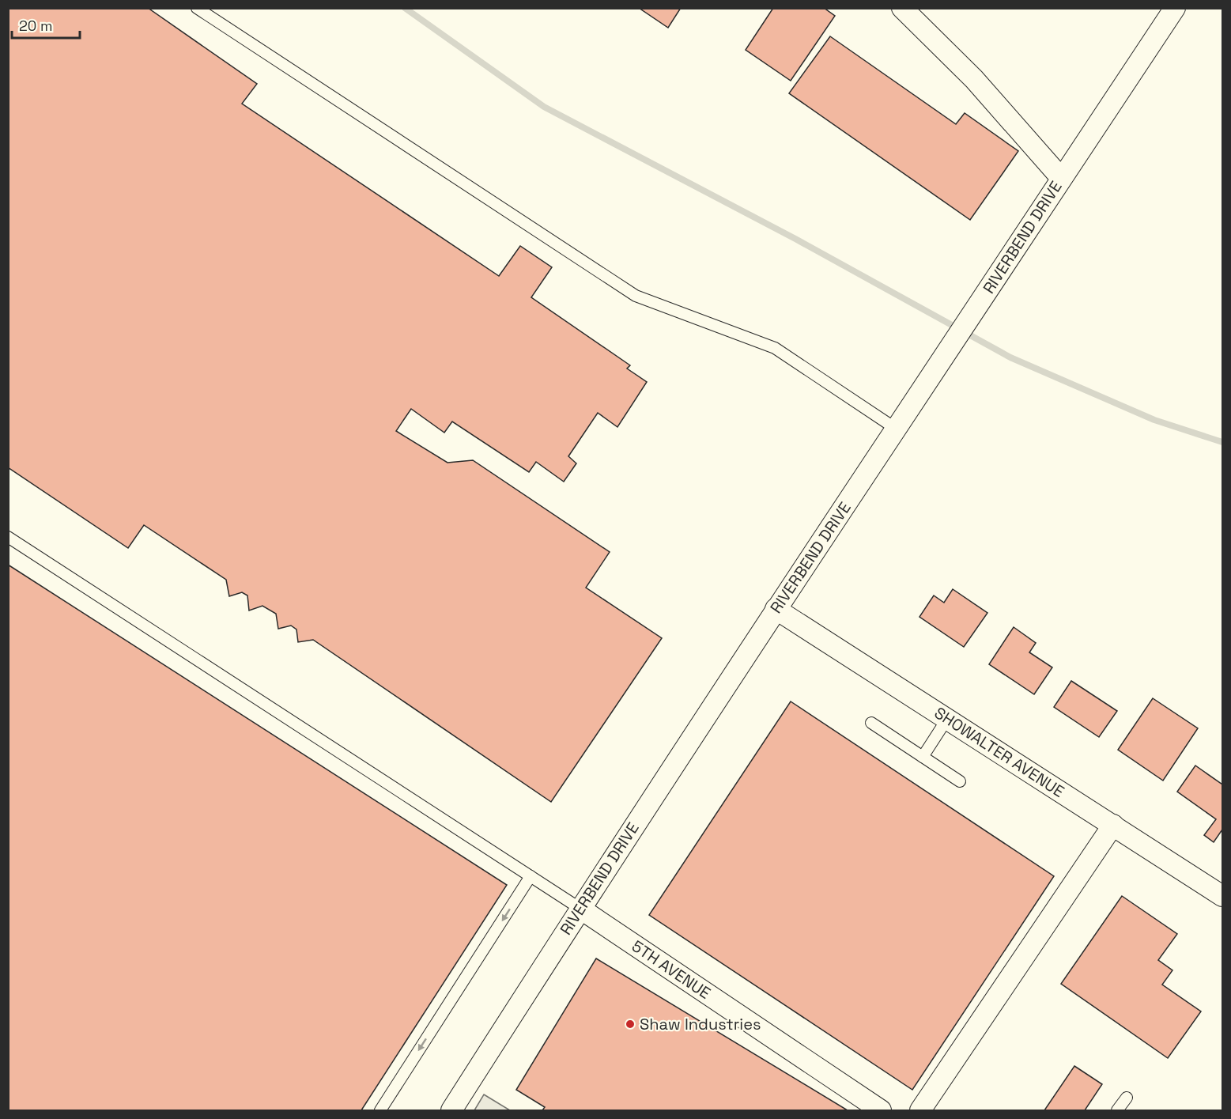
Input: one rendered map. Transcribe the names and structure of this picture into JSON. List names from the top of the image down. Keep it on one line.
{"streets":{"street":["RIVERBEND DRIVE","SHOWALTER AVENUE","5TH AVENUE"]},"crossings":[["RIVERBEND DRIVE","SHOWALTER AVENUE"],["RIVERBEND DRIVE","5TH AVENUE"]],"places":["Shaw Industries"],"scale_bar":"20 m"}
